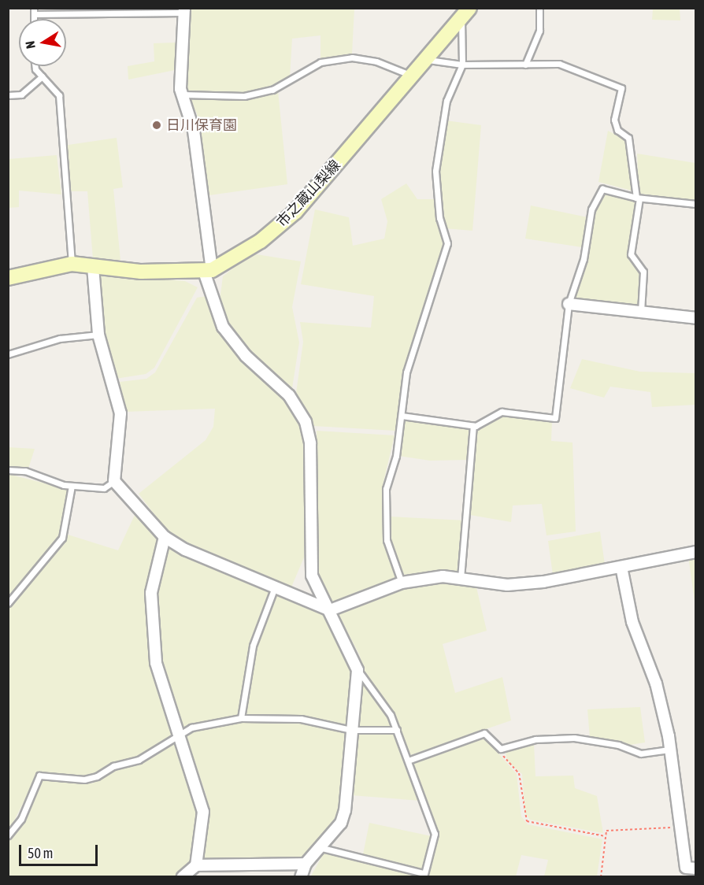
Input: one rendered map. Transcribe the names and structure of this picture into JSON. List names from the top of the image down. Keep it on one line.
{"streets":{"main road":["市之蔵山梨線"]},"places":["日川保育園"],"scale_bar":"50 m","north":"left"}
